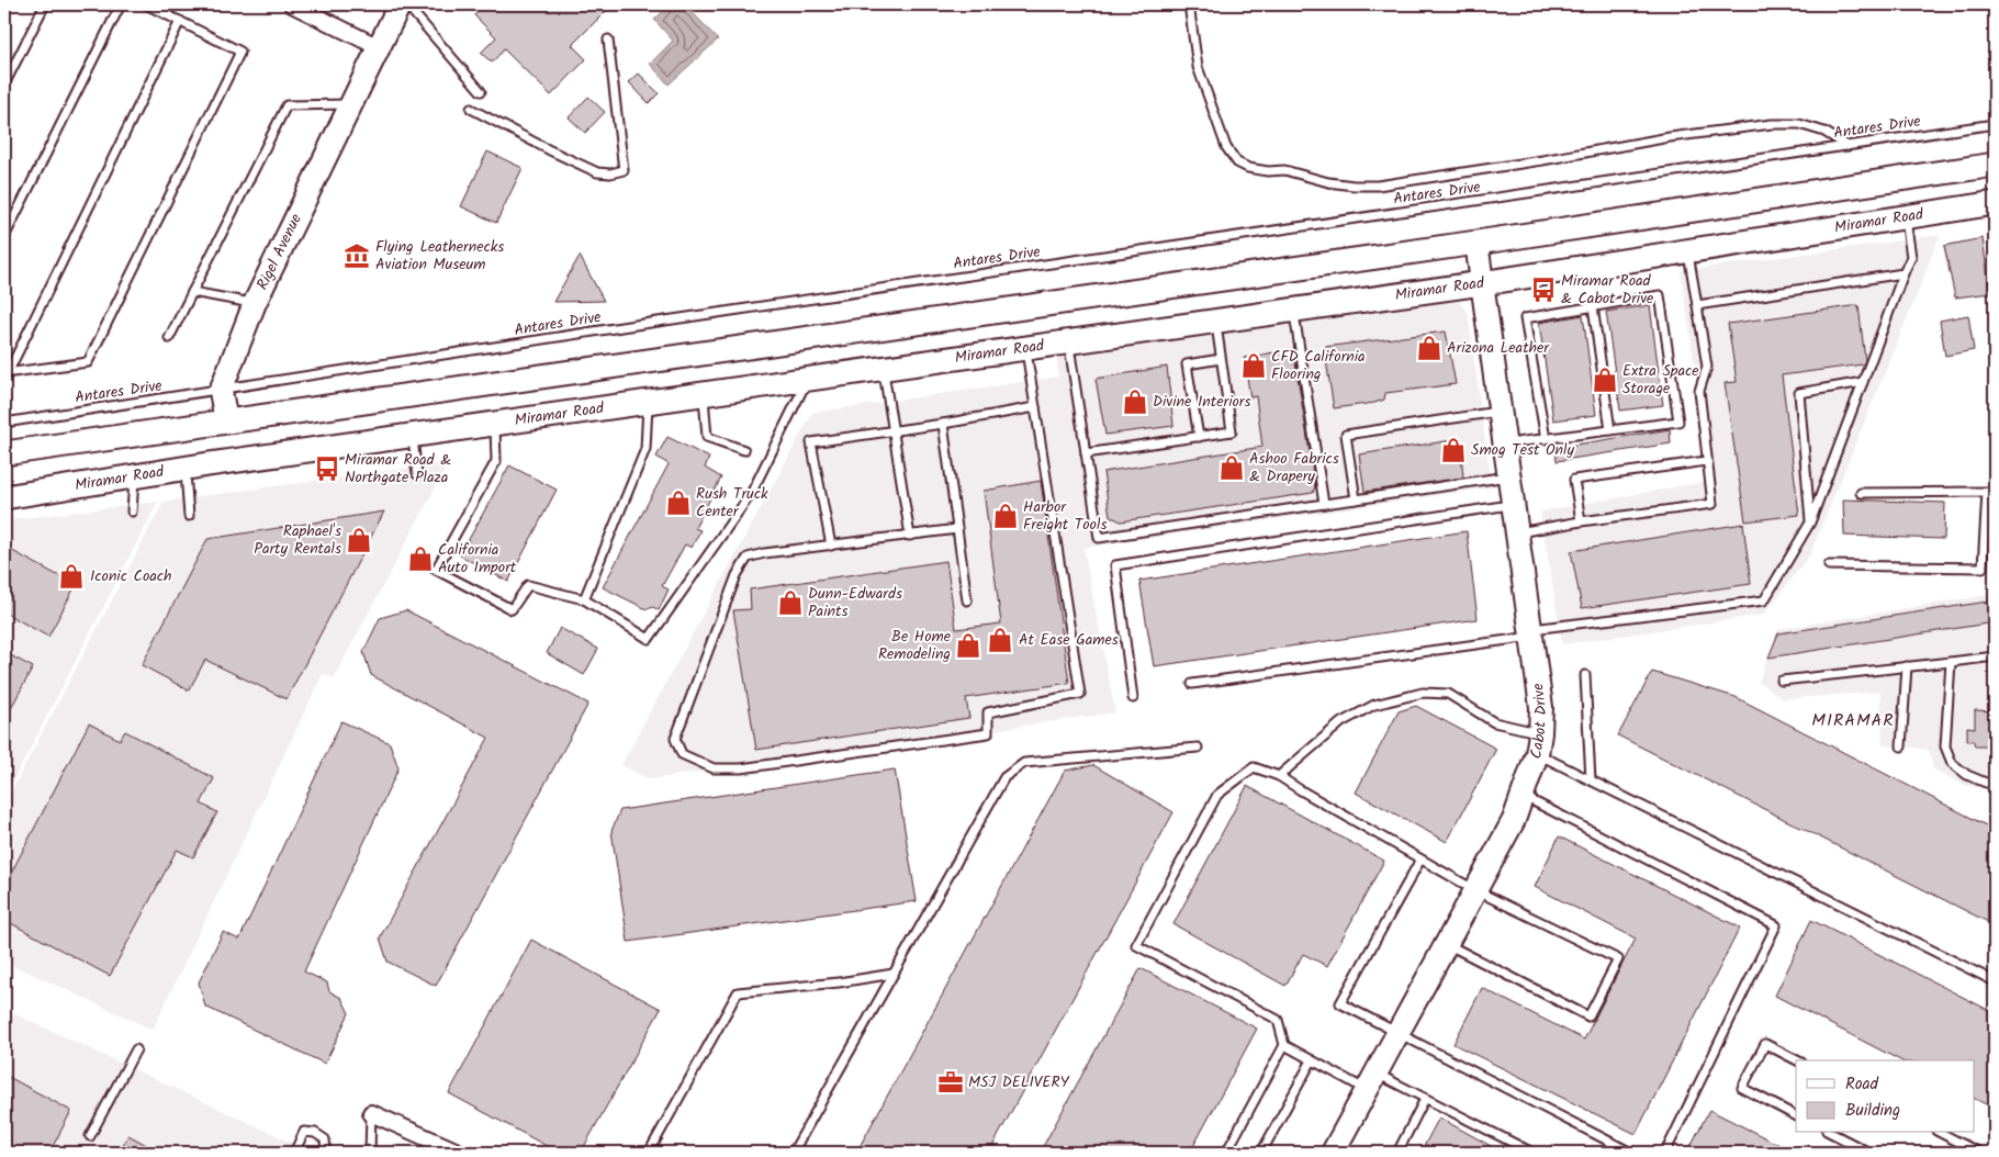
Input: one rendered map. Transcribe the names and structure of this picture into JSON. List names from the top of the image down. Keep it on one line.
{"streets":{"main road":["Miramar Road"],"street":["Rigel Avenue","Cabot Drive"],"lane":["Antares Drive"]},"crossings":[["Antares Drive","Rigel Avenue"],["Miramar Road","Cabot Drive"]],"districts":["MIRAMAR"],"places":{"museum":["Flying Leathernecks Aviation Museum"],"bus stop":["Miramar Road & Cabot Drive","Miramar Road & Northgate Plaza"],"shop":["Arizona Leather","CFD California Flooring","Extra Space Storage","Divine Interiors","Smog Test Only","Ashoo Fabrics & Drapery","Rush Truck Center","Harbor Freight Tools","Raphael's Party Rentals","California Auto Import","Iconic Coach","Dunn-Edwards Paints","At Ease Games","Be Home Remodeling"],"office":["MSJ DELIVERY"]},"legend":["Road","Building"]}
